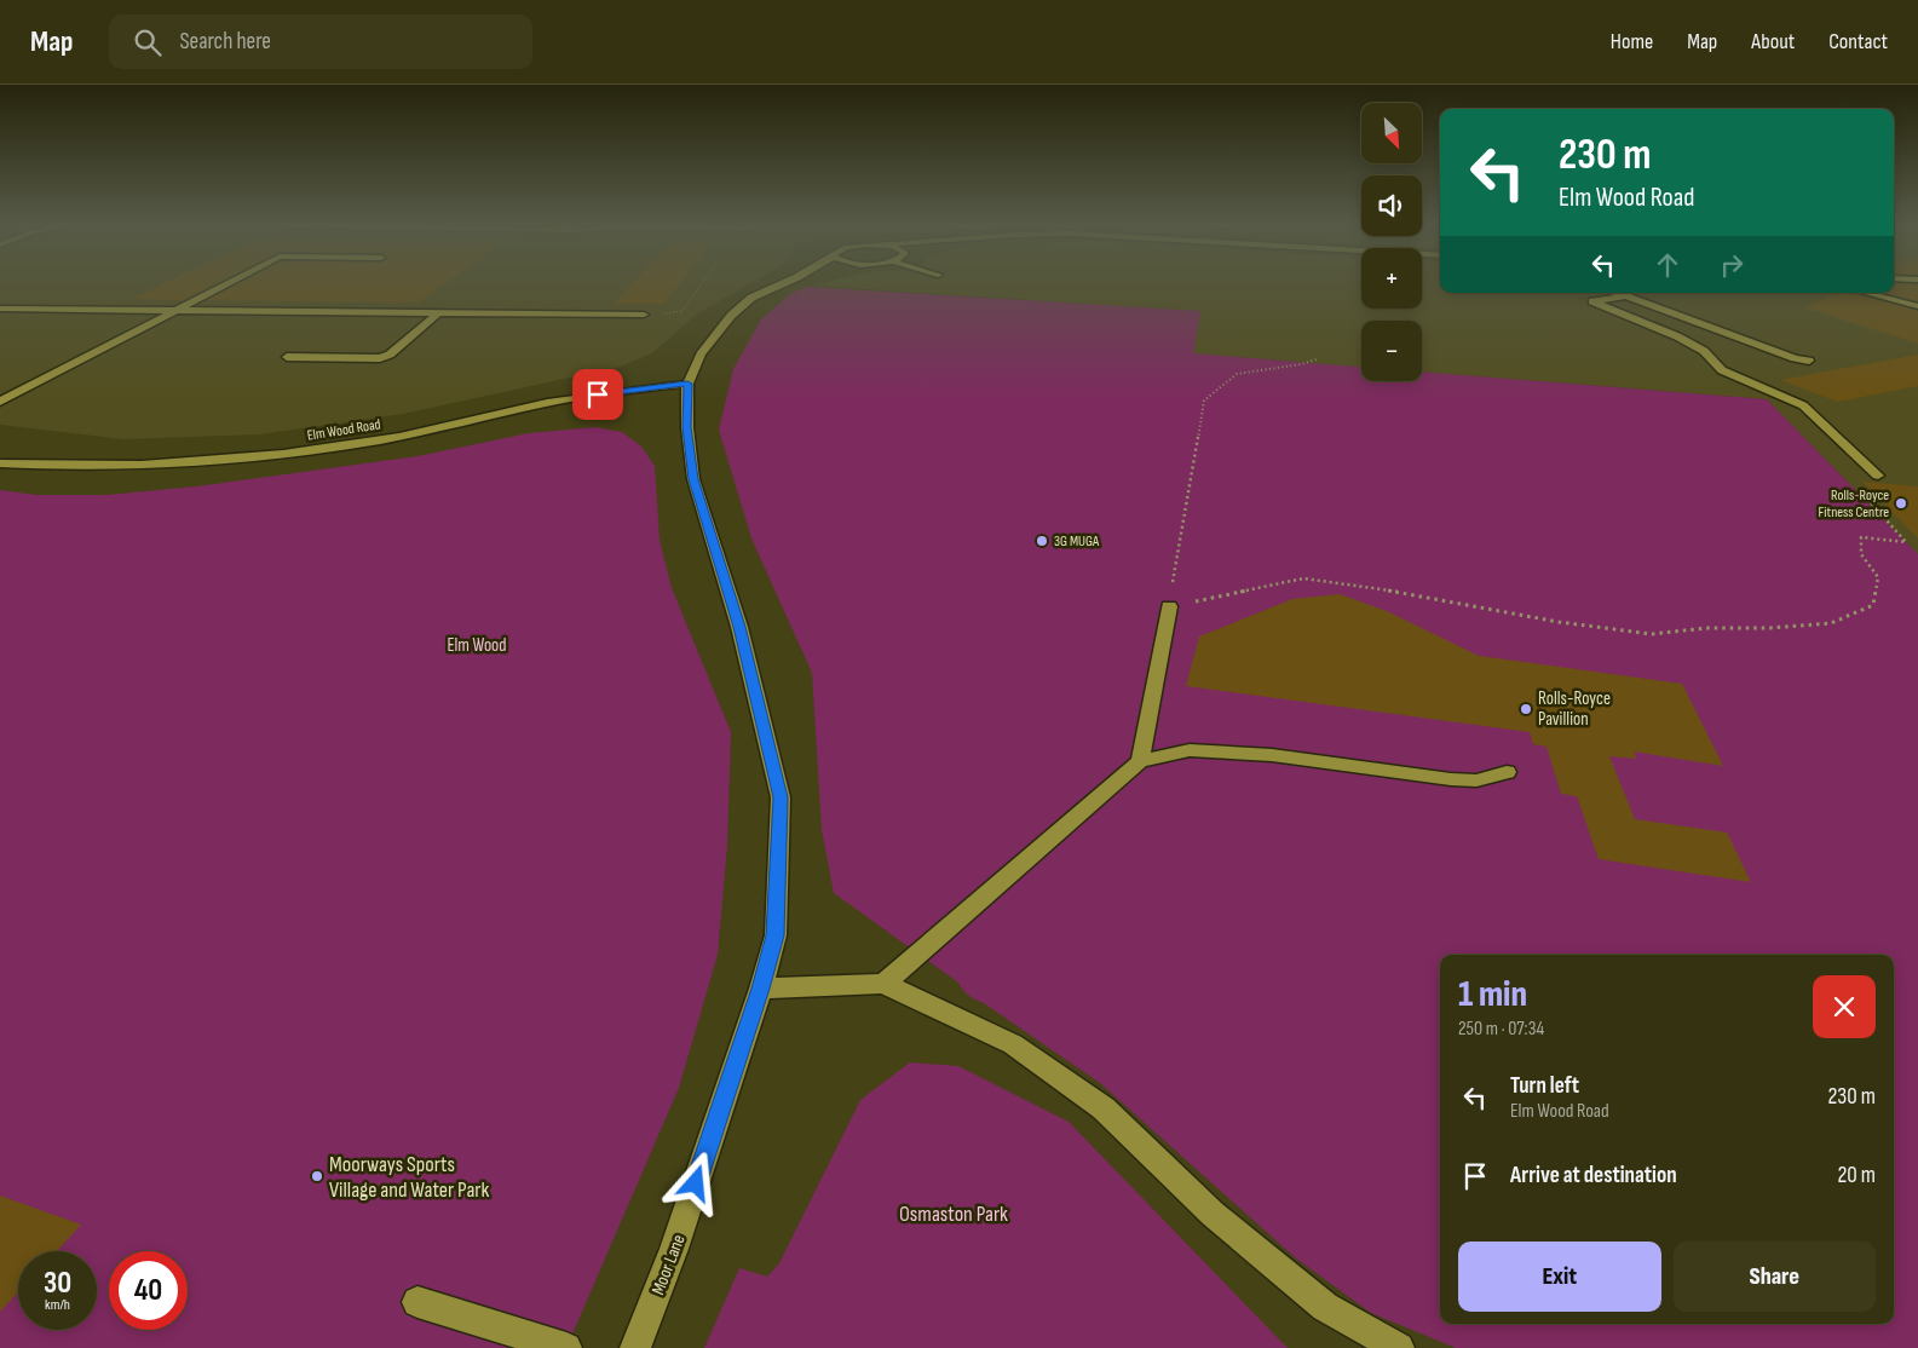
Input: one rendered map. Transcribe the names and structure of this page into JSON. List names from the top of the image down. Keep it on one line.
{"streets":{"street":["Elm Wood Road","Moor Lane"]},"crossings":[["Elm Wood Road","Moor Lane"]],"parks":["Elm Wood","Osmaston Park"],"places":["Rolls-Royce Fitness Centre","3G MUGA","Rolls-Royce Pavillion","Moorways Sports Village and Water Park"],"north":"bottom right","page":{"header":"Map","search":"Search here","nav":["Home","Map","About","Contact"],"map_buttons":["+","−"],"turn":["230 m","Elm Wood Road"],"heading":["1 min","250 m · 07:34"],"list":[{"name":"Turn left","note":"Elm Wood Road","value":"230 m"},{"name":"Arrive at destination","value":"20 m"}],"buttons":["Exit","Share"],"speed":"30 km/h","limit":"40"}}
